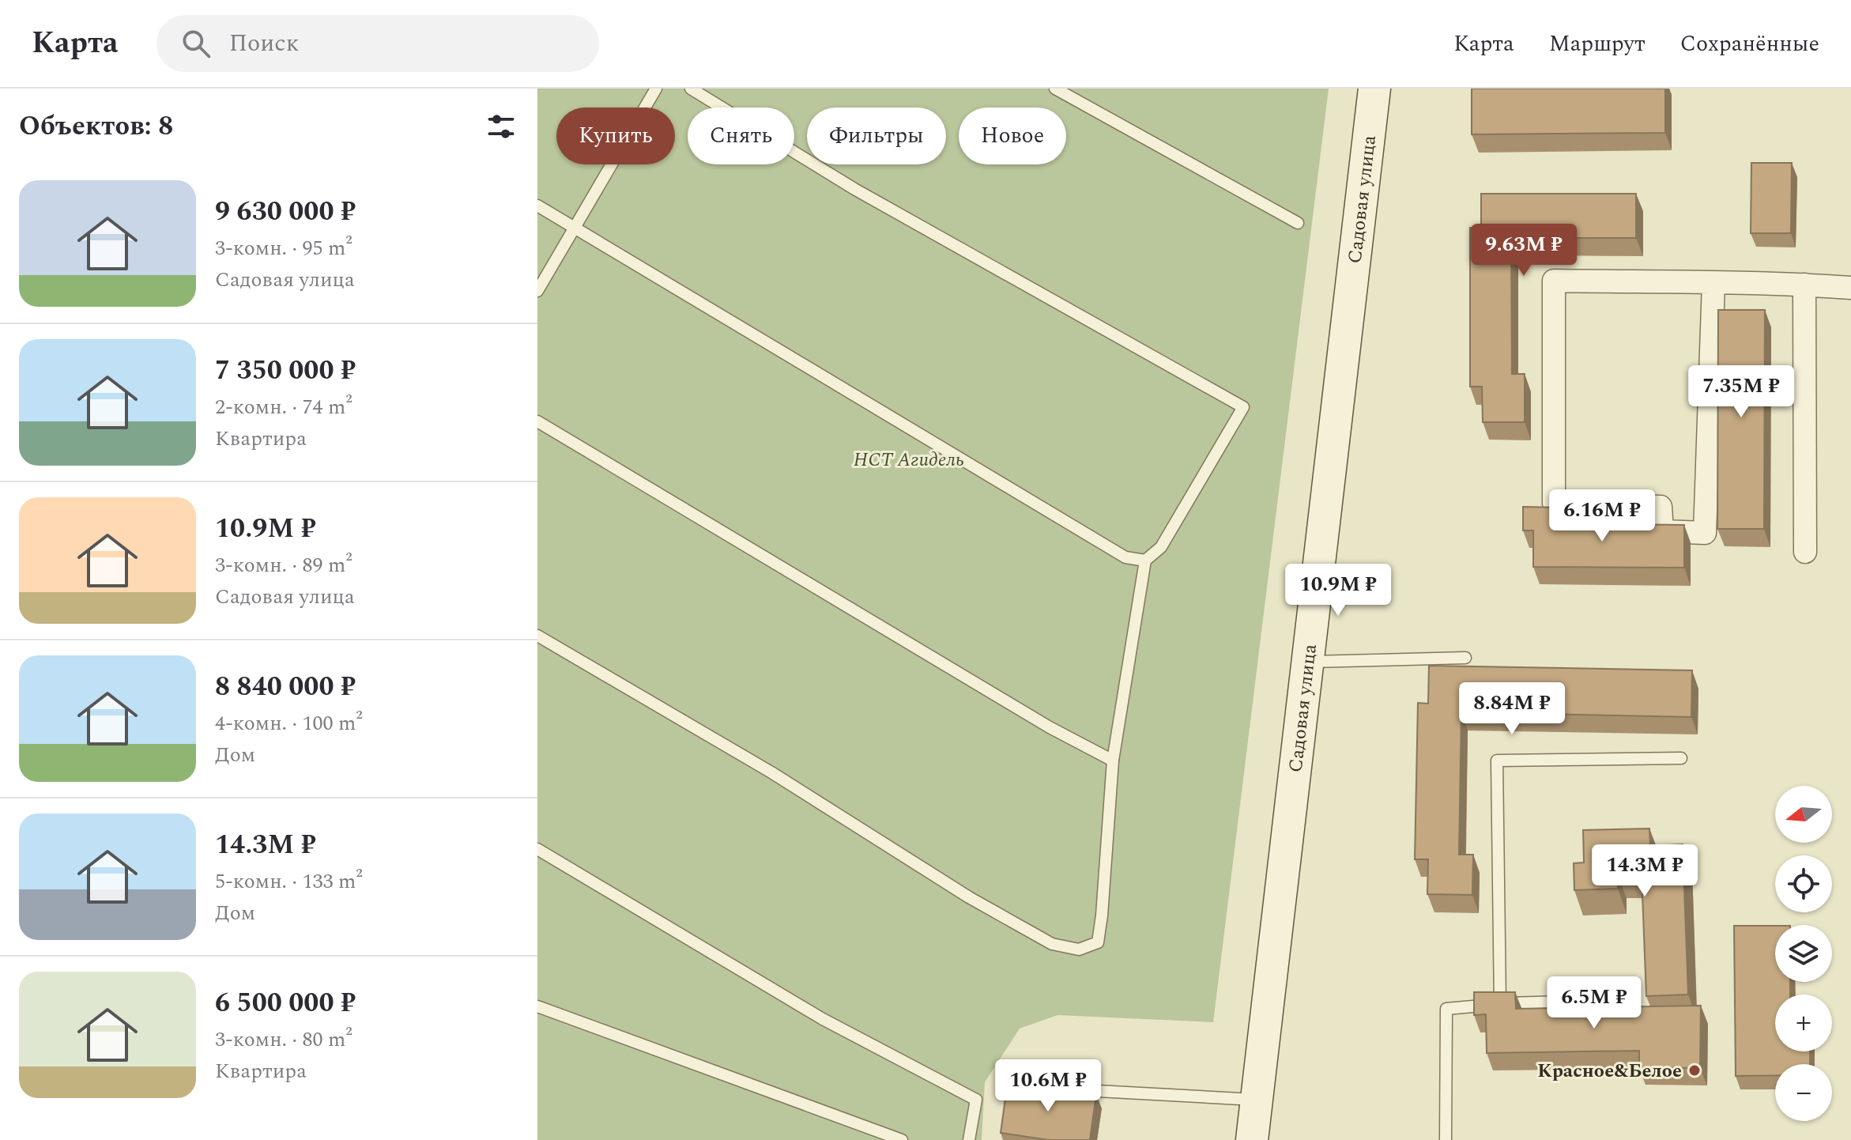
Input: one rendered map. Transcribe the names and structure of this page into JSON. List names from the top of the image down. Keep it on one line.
{"streets":{"main road":["Садовая улица"]},"parks":["НСТ Агидель"],"places":["Красное&Белое"],"north":"left","page":{"header":"Карта","search":"Поиск","nav":["Карта","Маршрут","Сохранённые"],"heading":"Объектов: 8","chip":["Купить","Снять","Фильтры","Новое"],"list":[{"name":"9 630 000 ₽","note":"3-комн. · 95 m² · Садовая улица"},{"name":"7 350 000 ₽","note":"2-комн. · 74 m² · Квартира"},{"name":"10.9M ₽","note":"3-комн. · 89 m² · Садовая улица"},{"name":"8 840 000 ₽","note":"4-комн. · 100 m² · Дом"},{"name":"14.3M ₽","note":"5-комн. · 133 m² · Дом"},{"name":"6 500 000 ₽","note":"3-комн. · 80 m² · Квартира"}],"price":["9.63M ₽","7.35M ₽","6.16M ₽","10.9M ₽","8.84M ₽","14.3M ₽","6.5M ₽","10.6M ₽"],"map_buttons":["+","−"]}}
